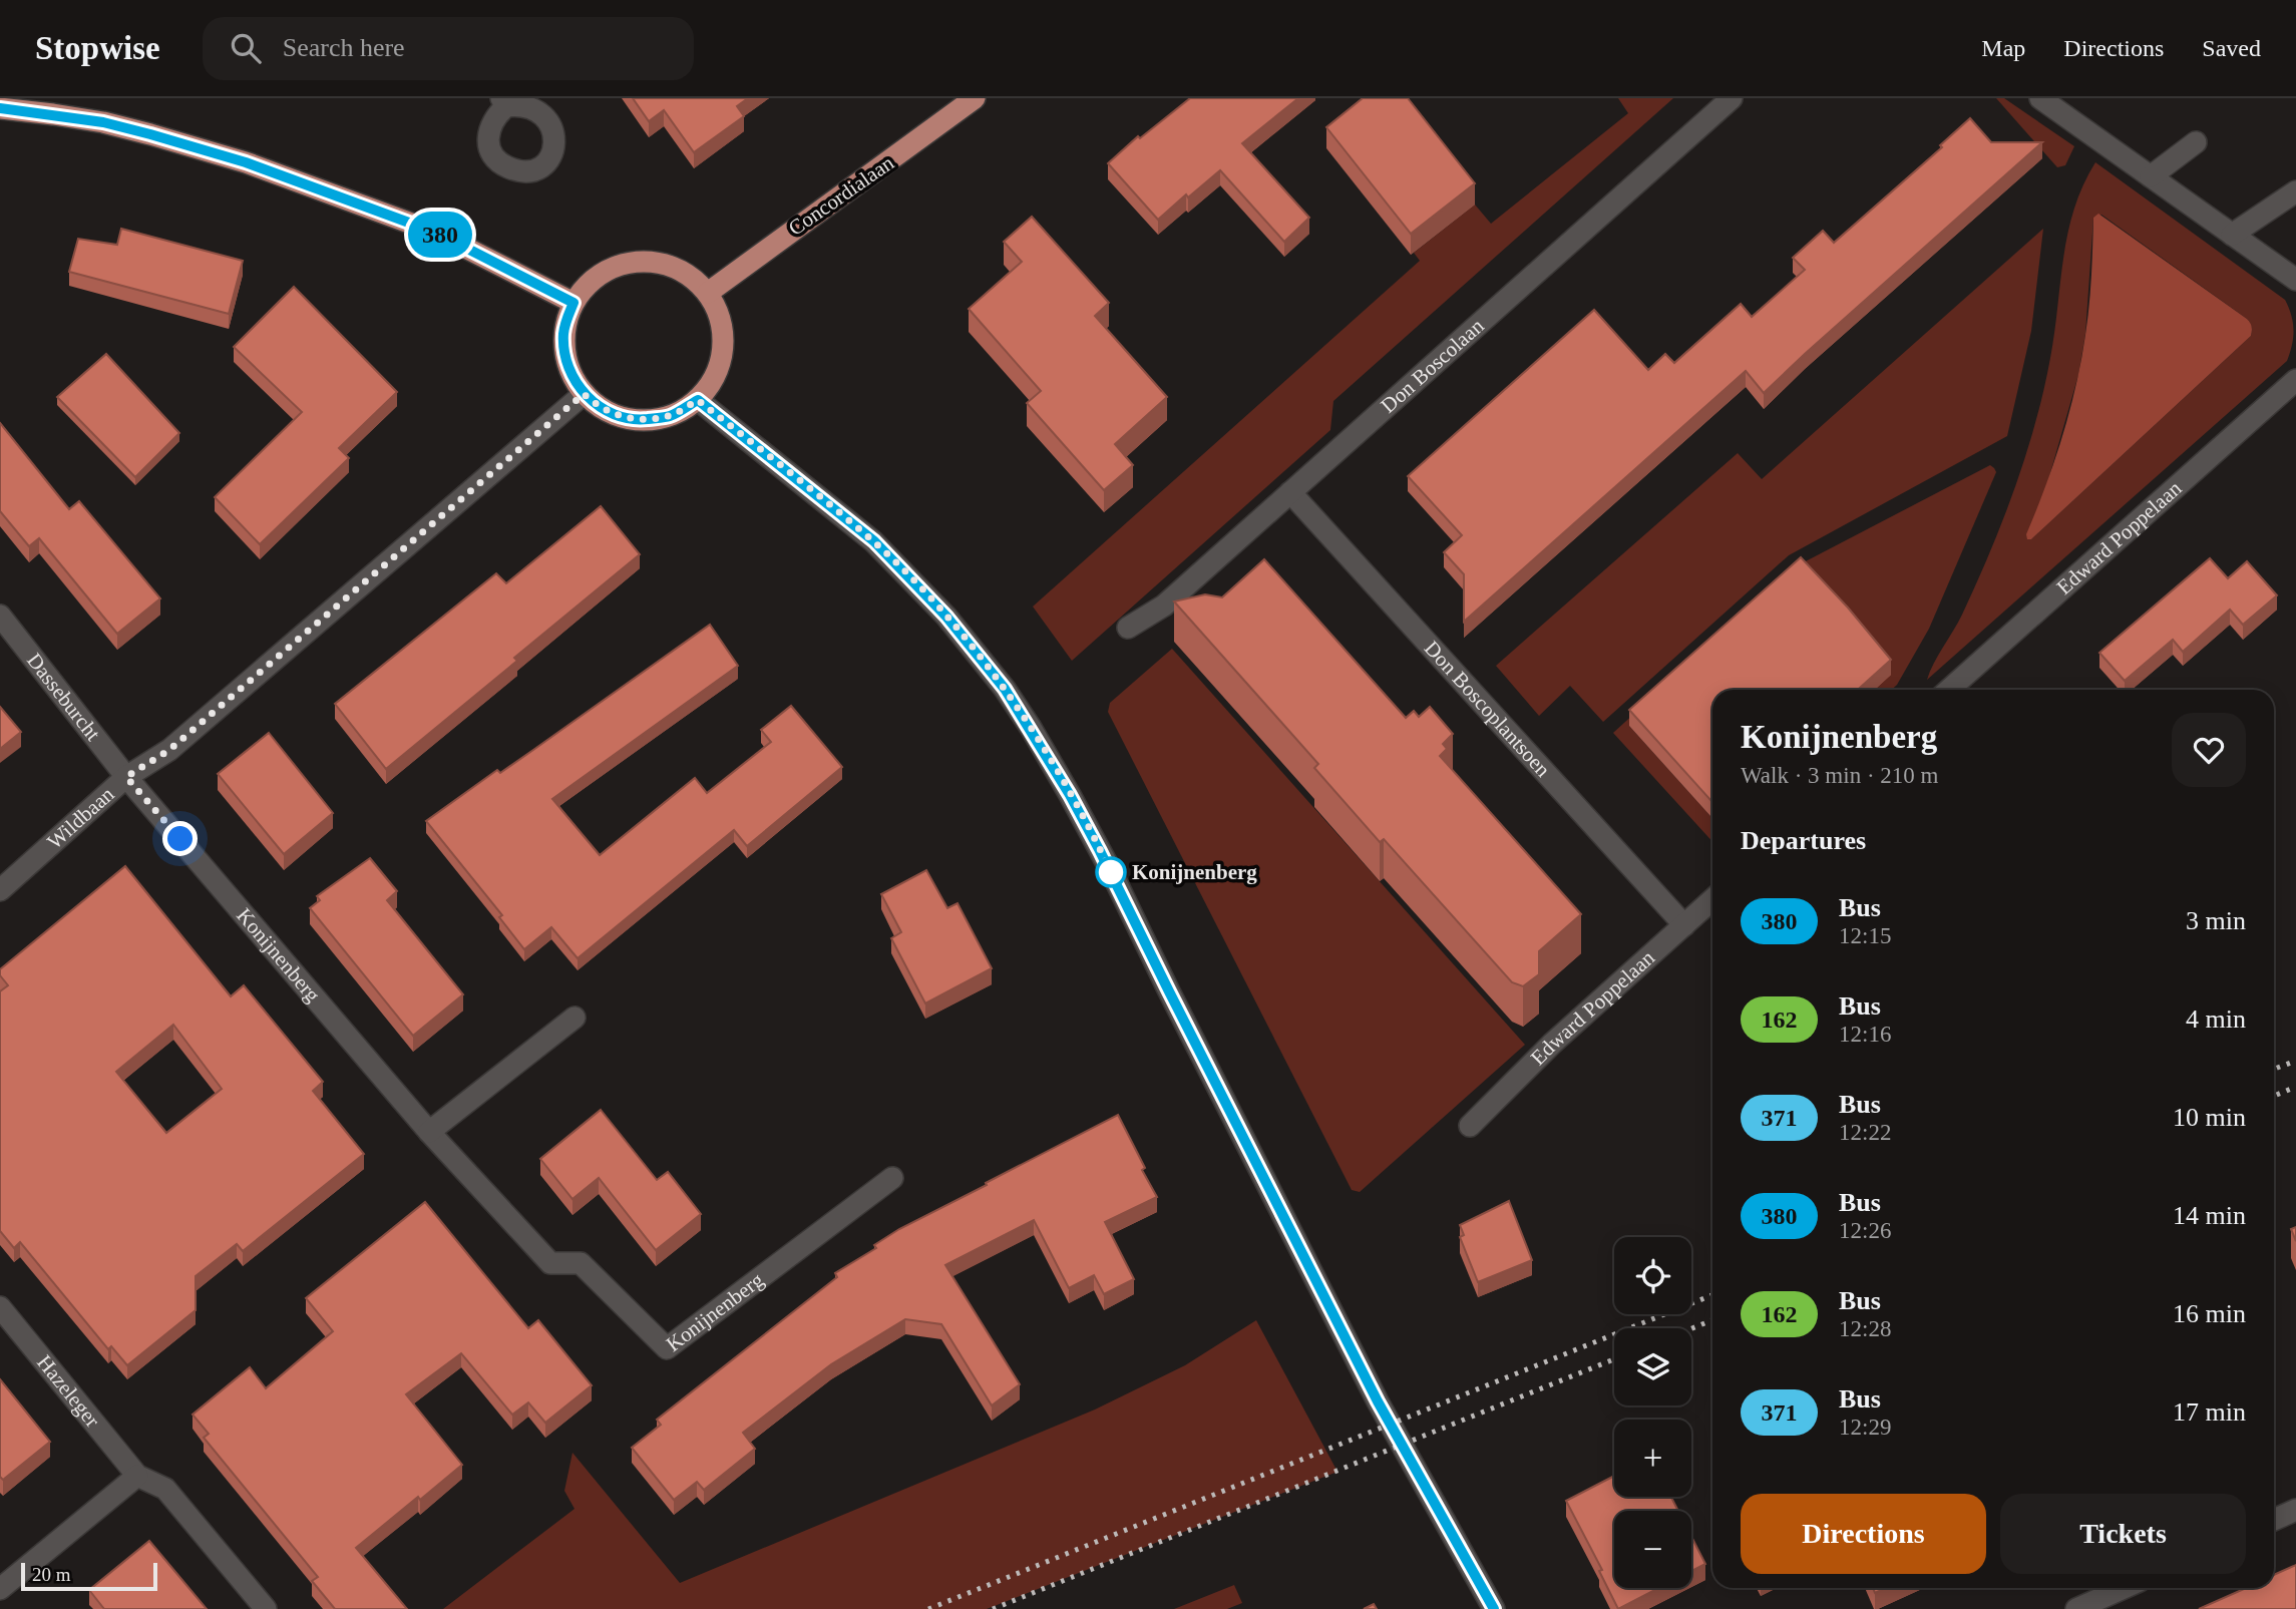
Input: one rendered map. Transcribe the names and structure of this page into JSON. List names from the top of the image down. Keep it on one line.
{"streets":{"main road":["Concordialaan"],"street":["Don Boscolaan","Edward Poppelaan","Dasseburcht","Don Boscoplantsoen","Wildbaan","Konijnenberg","Hazeleger"]},"crossings":[["Concordialaan","Wildbaan"],["Don Boscolaan","Don Boscoplantsoen"],["Edward Poppelaan","Don Boscoplantsoen"],["Dasseburcht","Wildbaan"],["Dasseburcht","Konijnenberg"],["Wildbaan","Konijnenberg"]],"places":["Konijnenberg"],"lines":["bus line 380"],"scale_bar":"20 m","page":{"header":"Stopwise","search":"Search here","nav":["Map","Directions","Saved"],"on_map":"380","heading":[["Konijnenberg","Walk · 3 min · 210 m"],"Departures"],"list":[{"mark":"380","name":"Bus","note":"12:15","value":"3 min"},{"mark":"162","name":"Bus","note":"12:16","value":"4 min"},{"mark":"371","name":"Bus","note":"12:22","value":"10 min"},{"mark":"380","name":"Bus","note":"12:26","value":"14 min"},{"mark":"162","name":"Bus","note":"12:28","value":"16 min"},{"mark":"371","name":"Bus","note":"12:29","value":"17 min"}],"map_buttons":["+","−"],"buttons":["Directions","Tickets"],"scale":"20 m"}}
